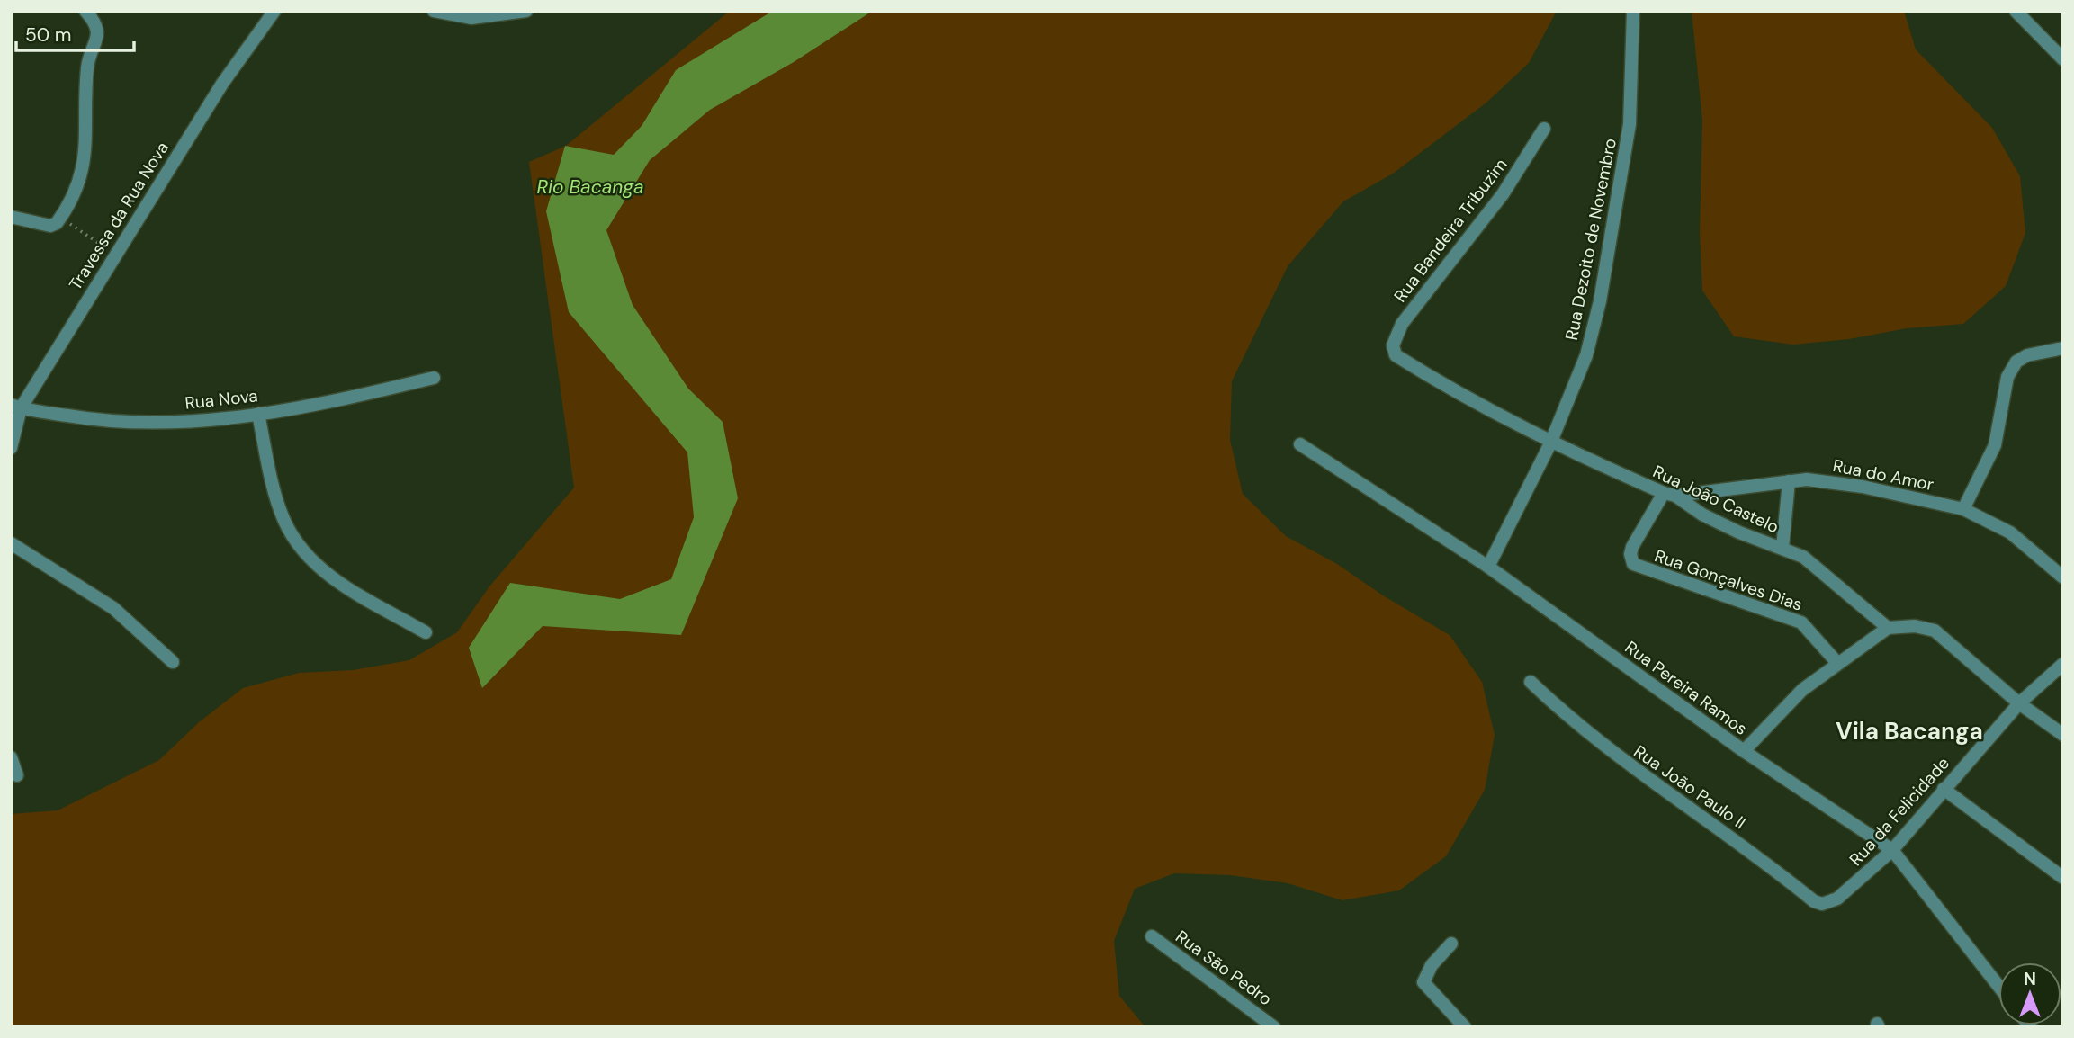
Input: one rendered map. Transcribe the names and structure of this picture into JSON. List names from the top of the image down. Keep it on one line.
{"streets":{"street":["Travessa da Rua Nova","Rua Bandeira Tribuzim","Rua Dezoito de Novembro","Rua Nova","Rua do Amor","Rua João Castelo","Rua Gonçalves Dias","Rua Pereira Ramos","Rua João Paulo II","Rua da Felicidade","Rua São Pedro"]},"crossings":[["Travessa da Rua Nova","Rua Nova"],["Rua Bandeira Tribuzim","Rua João Castelo"],["Rua Dezoito de Novembro","Rua João Castelo"],["Rua Dezoito de Novembro","Rua Pereira Ramos"],["Rua do Amor","Rua João Castelo"],["Rua do Amor","Rua Gonçalves Dias"],["Rua João Castelo","Rua Gonçalves Dias"],["Rua Pereira Ramos","Rua da Felicidade"],["Rua João Paulo II","Rua da Felicidade"]],"districts":["Vila Bacanga"],"water":["Rio Bacanga"],"scale_bar":"50 m","north":"top"}
